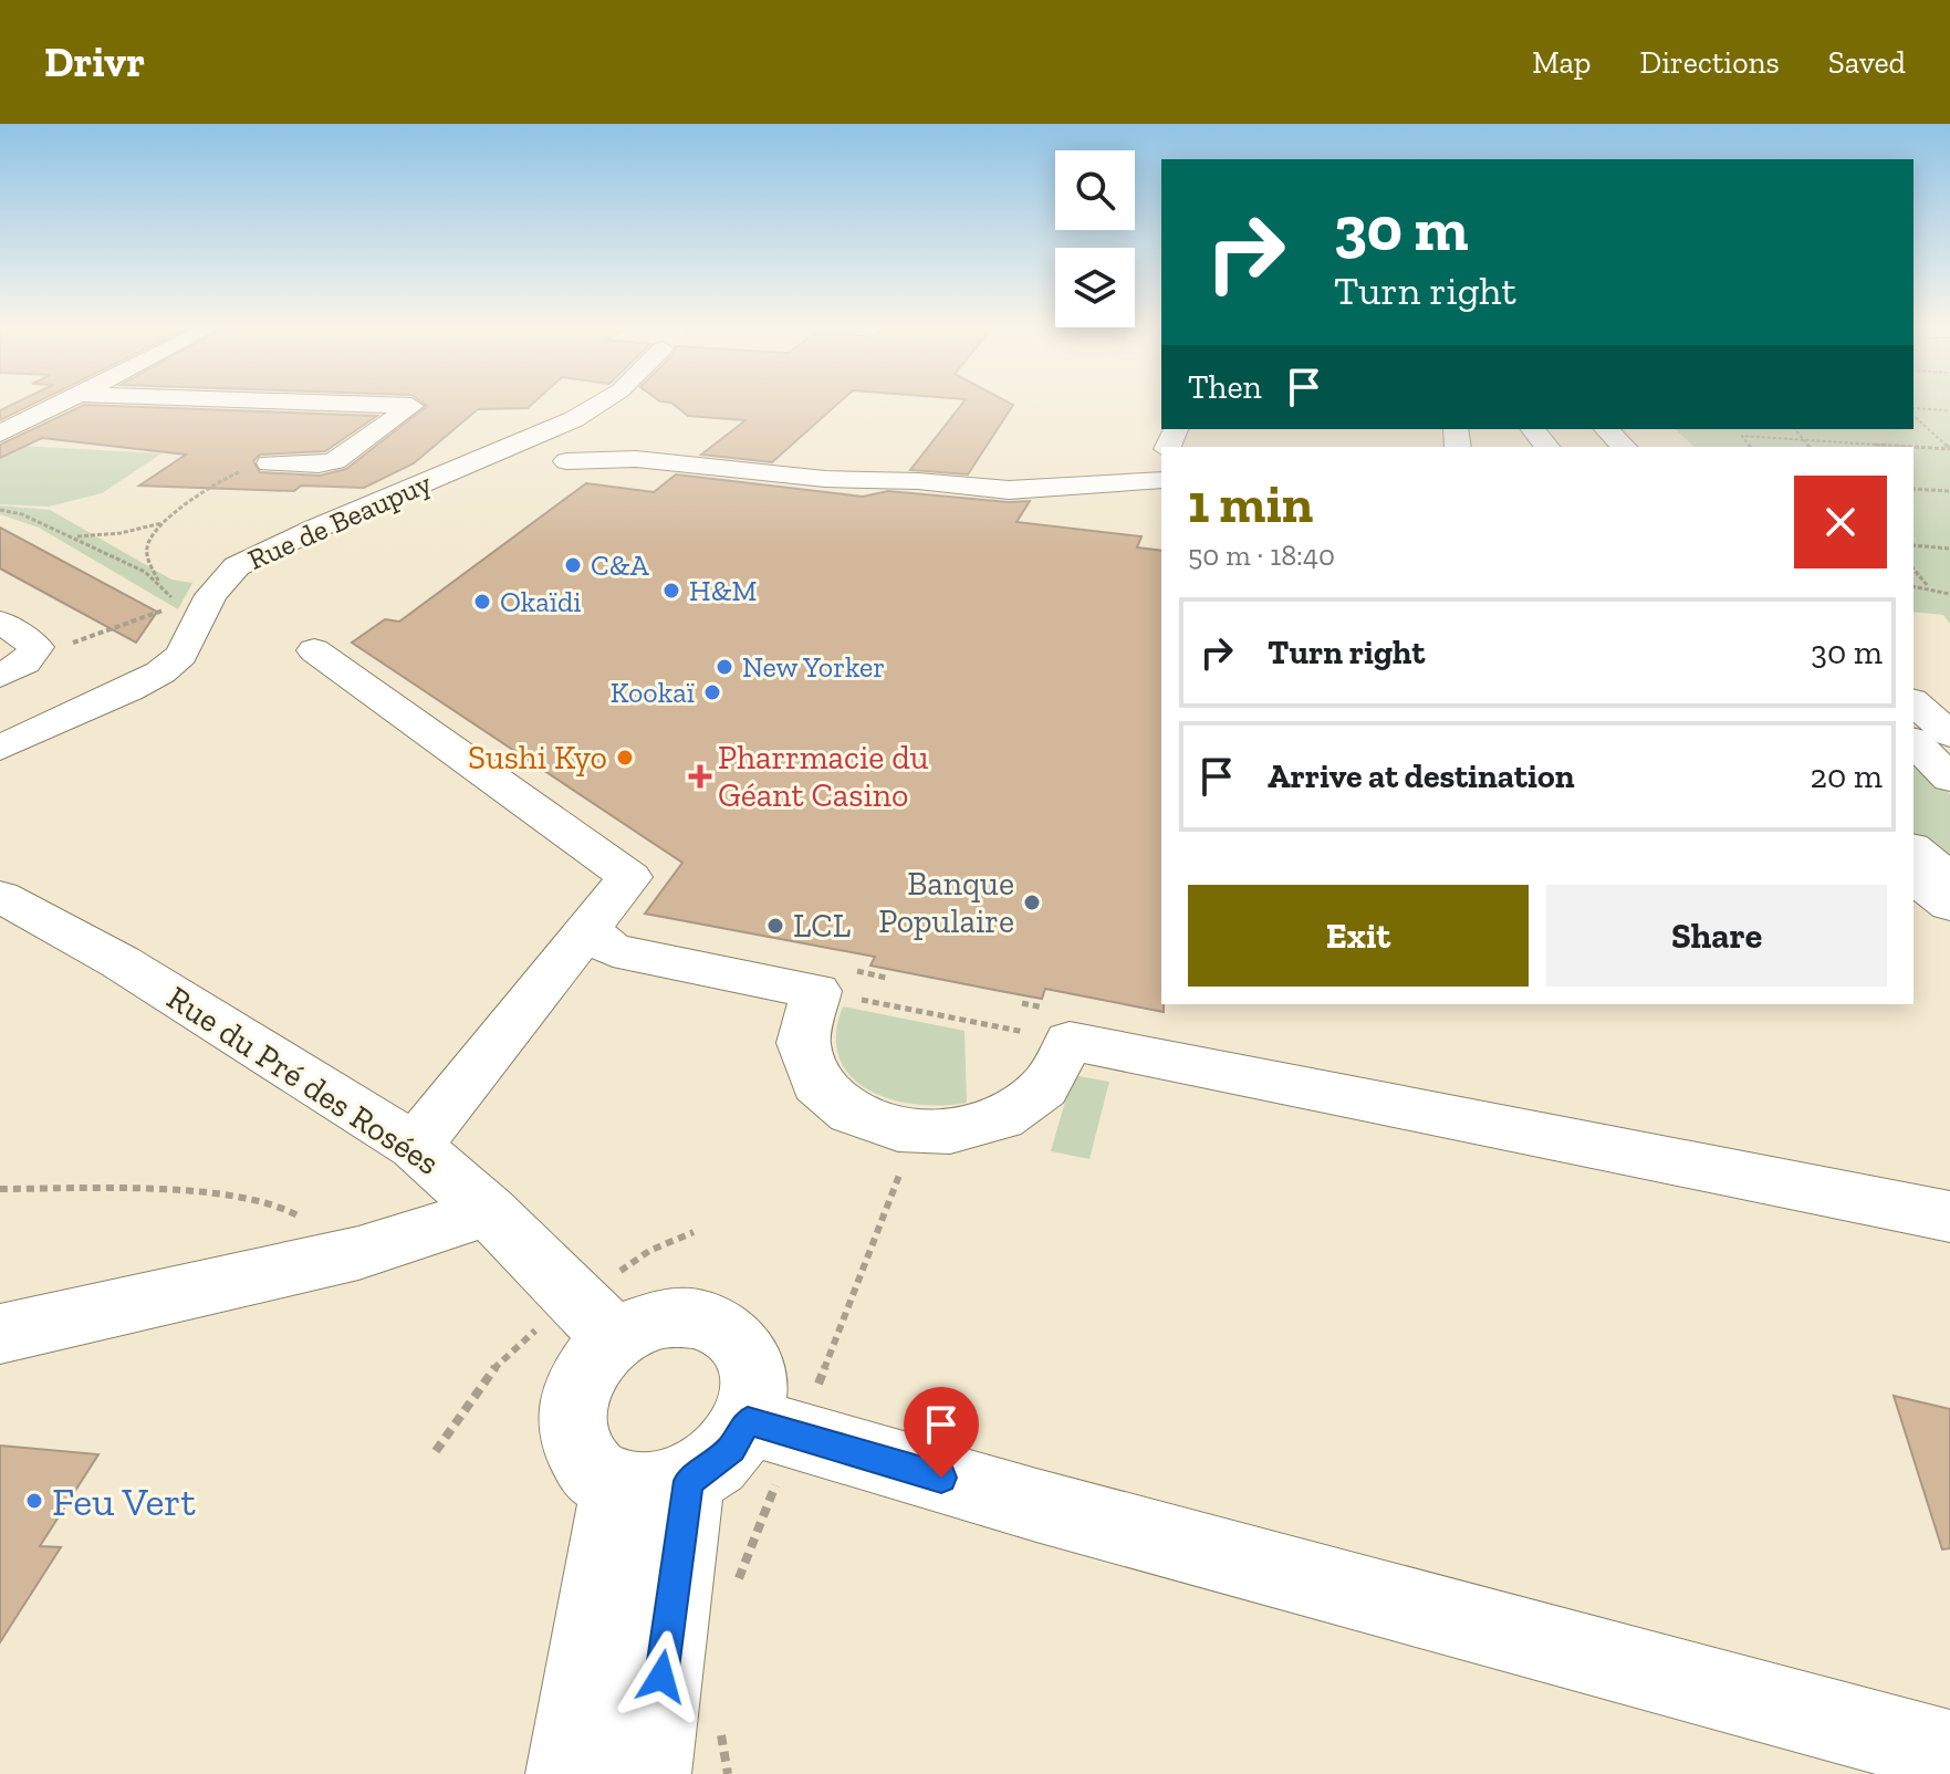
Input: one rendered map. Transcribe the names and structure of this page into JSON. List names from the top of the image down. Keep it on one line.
{"streets":{"street":["Rue de Beaupuy","Rue du Pré des Rosées"]},"places":{"other":["C&A","H&M","Okaïdi","New Yorker","Kookaï","Sushi Kyo","Banque Populaire","LCL","Feu Vert"],"health":["Pharrmacie du Géant Casino"]},"page":{"header":"Drivr","nav":["Map","Directions","Saved"],"turn":["30 m","Turn right"],"then":"Then","heading":["1 min","50 m · 18:40"],"list":[{"name":"Turn right","value":"30 m"},{"name":"Arrive at destination","value":"20 m"}],"buttons":["Exit","Share"]}}
